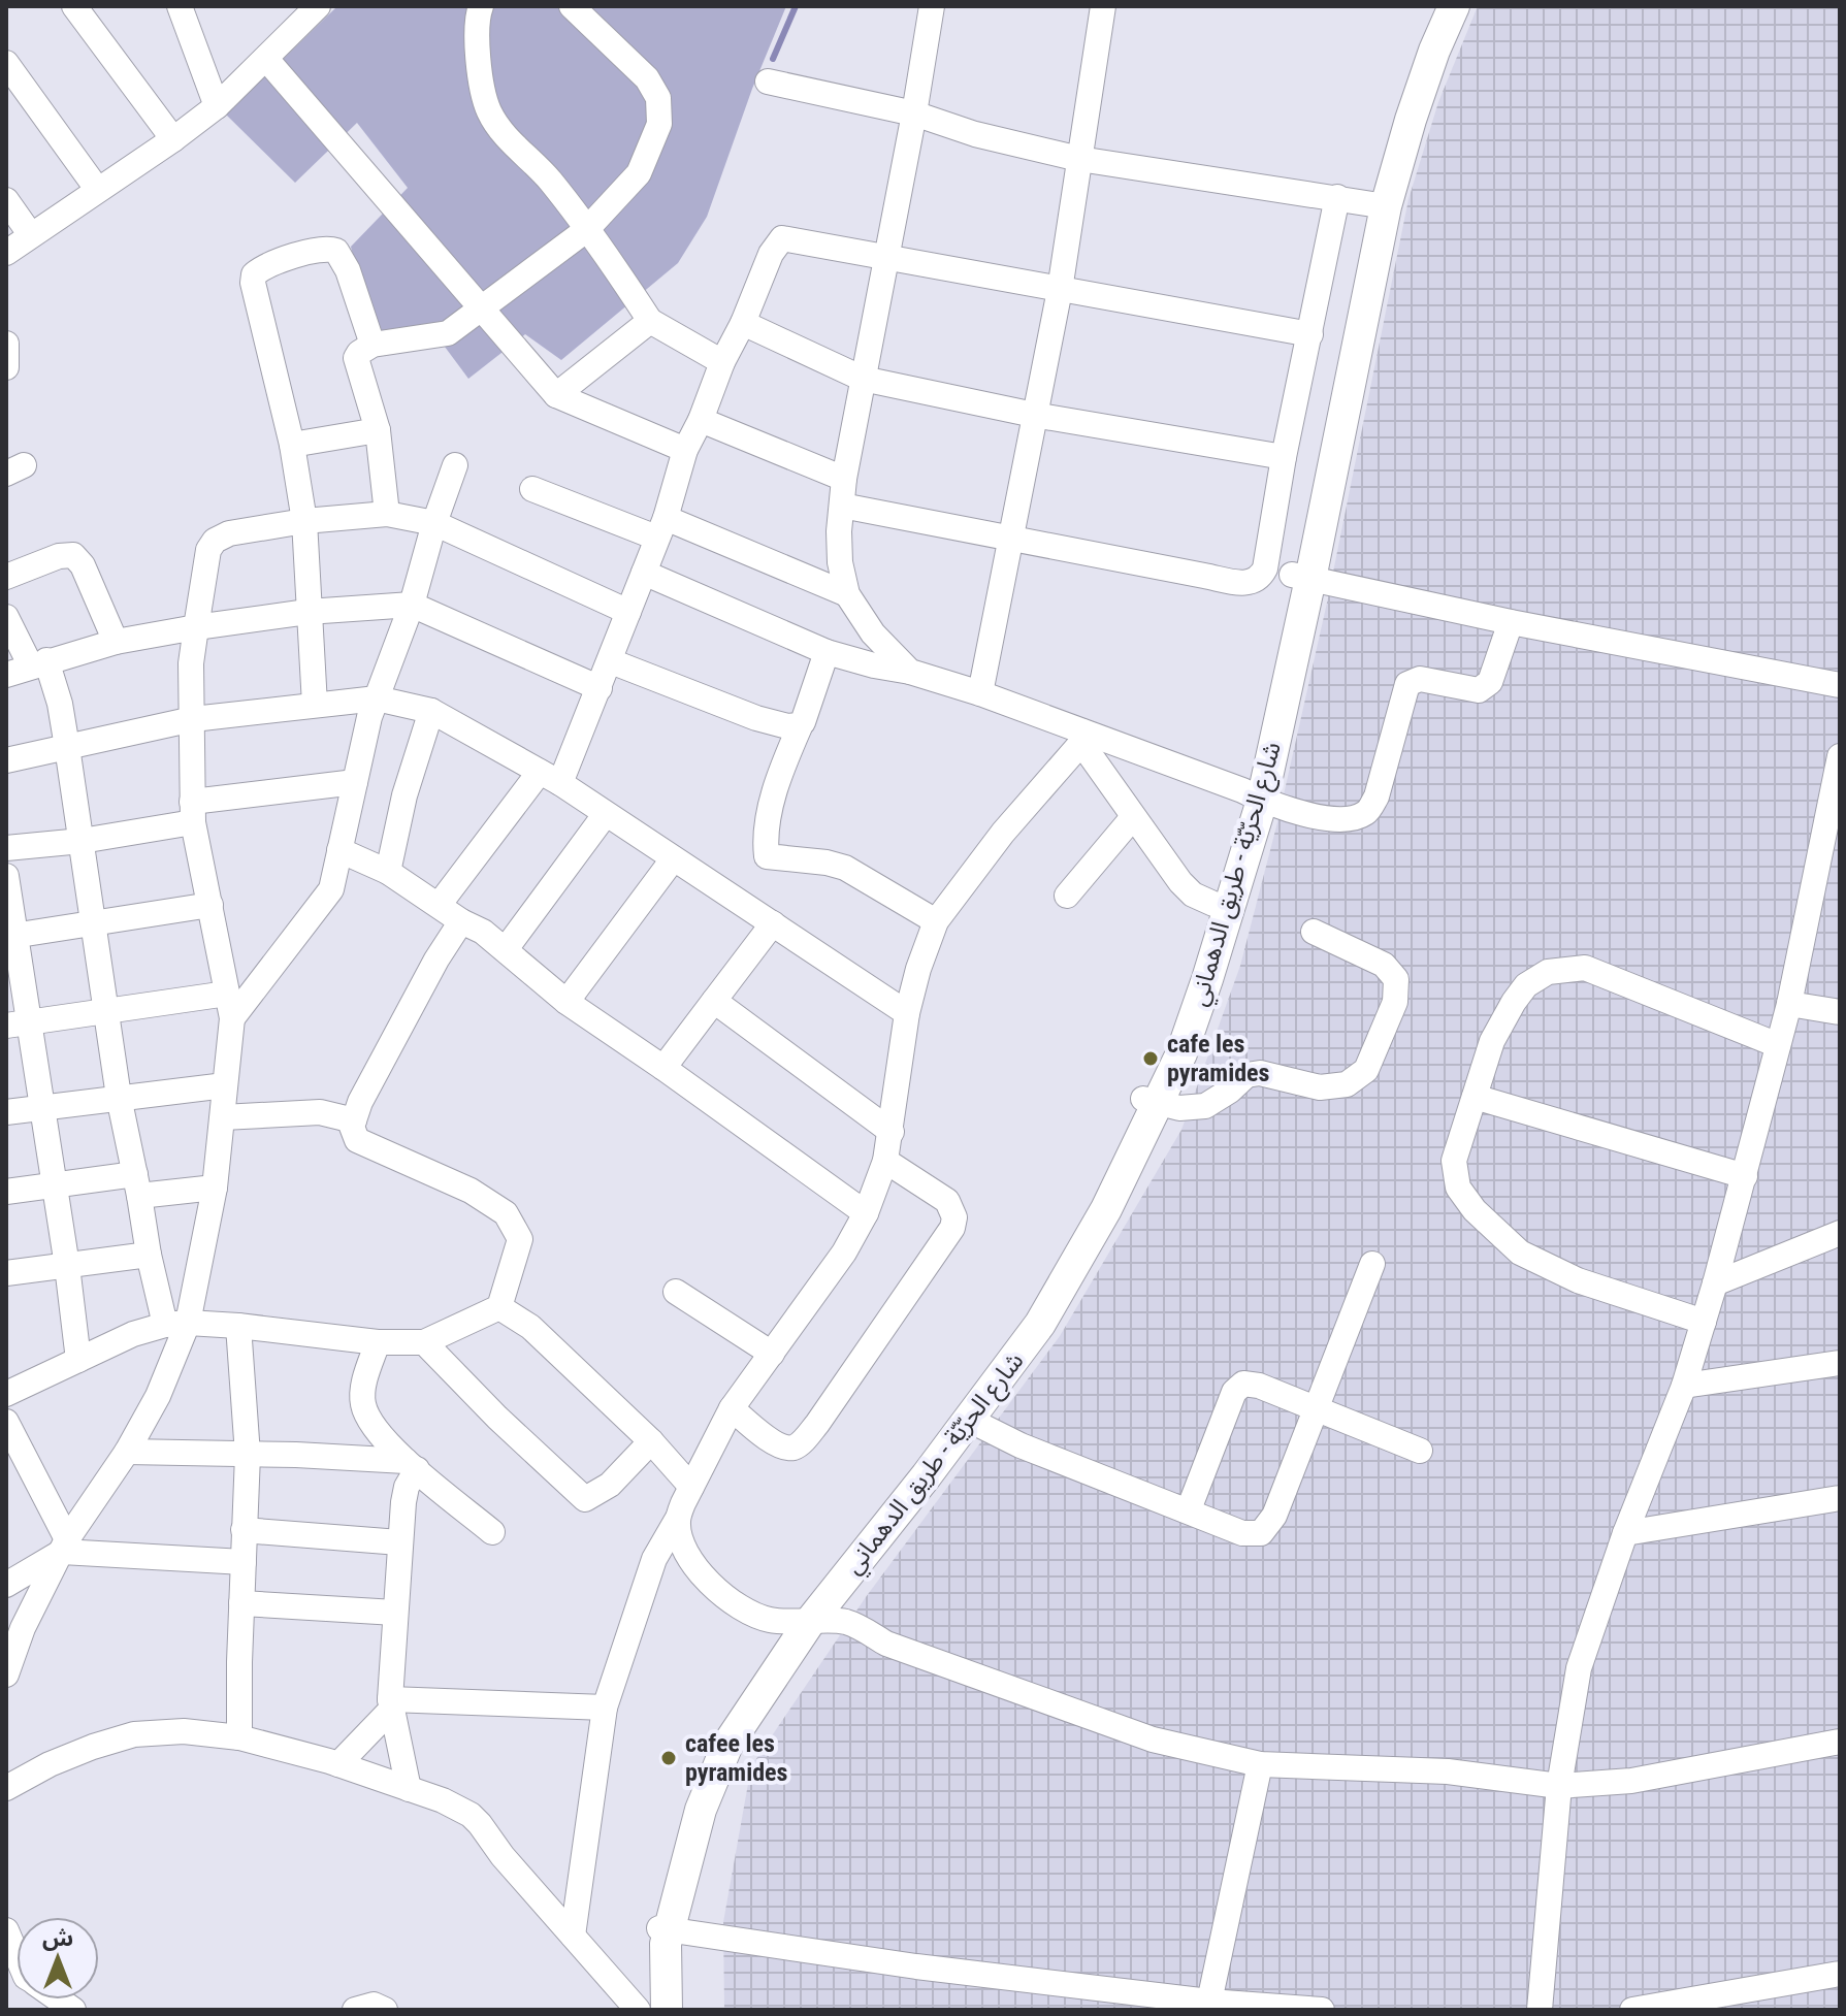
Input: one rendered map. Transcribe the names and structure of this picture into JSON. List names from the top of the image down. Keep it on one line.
{"streets":{"main road":["شارع الحرّيّة - طريق الدهماني"]},"places":["cafe les pyramides","cafee les pyramides"],"north":"top"}
